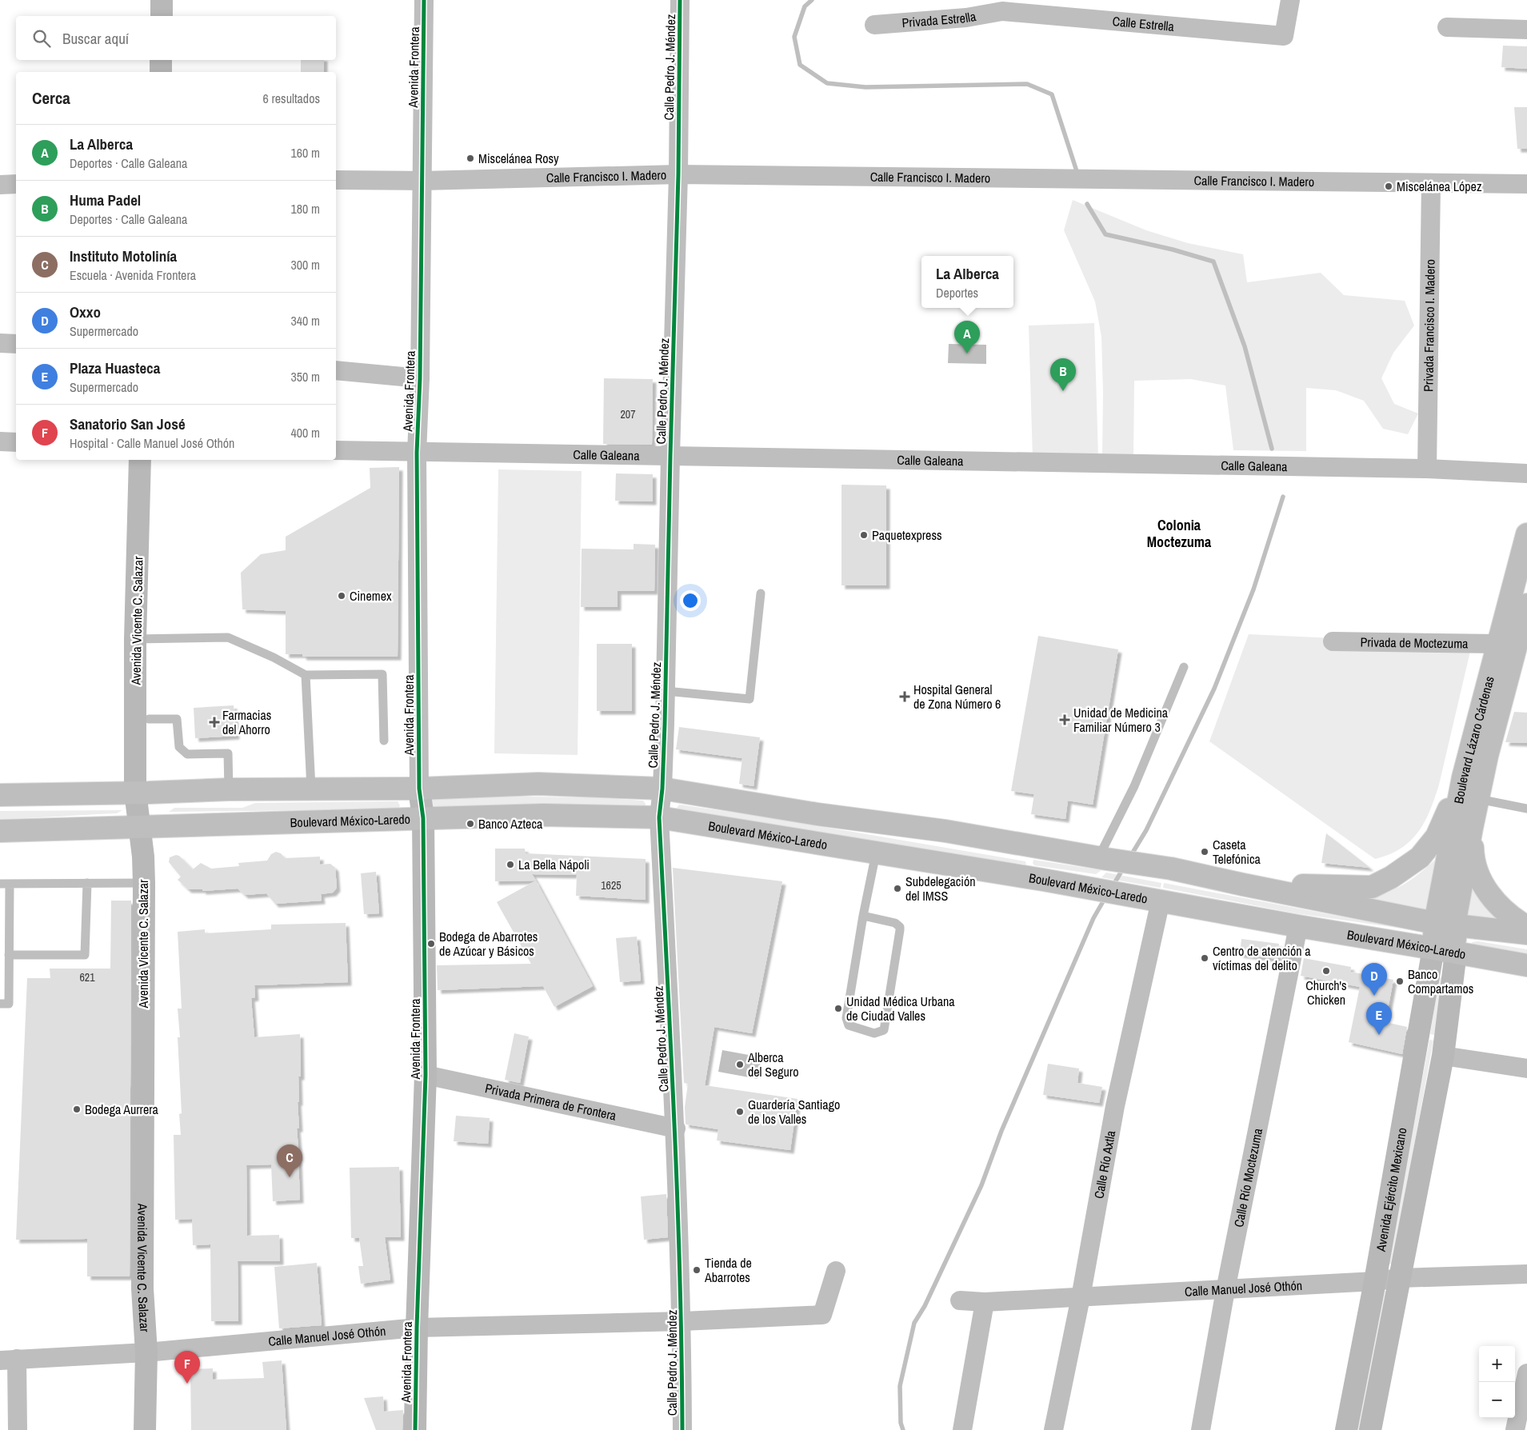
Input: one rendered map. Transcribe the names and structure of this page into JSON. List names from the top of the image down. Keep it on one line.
{"streets":{"main road":["Avenida Frontera","Avenida Vicente C. Salazar","Boulevard Lázaro Cárdenas","Boulevard México-Laredo","Avenida Ejército Mexicano"],"street":["Privada Estrella","Calle Estrella","Calle Pedro J. Méndez","Calle Francisco I. Madero","Privada Francisco I. Madero","Calle Galeana","Privada de Moctezuma","Privada Primera de Frontera","Calle Río Axtla","Calle Río Moctezuma","Calle Manuel José Othón"]},"crossings":[["Privada Estrella","Calle Estrella"],["Avenida Frontera","Calle Francisco I. Madero"],["Avenida Frontera","Calle Galeana"],["Avenida Frontera","Boulevard México-Laredo"],["Avenida Frontera","Privada Primera de Frontera"],["Avenida Frontera","Calle Manuel José Othón"],["Calle Pedro J. Méndez","Calle Francisco I. Madero"],["Calle Pedro J. Méndez","Calle Galeana"],["Calle Pedro J. Méndez","Boulevard México-Laredo"],["Calle Pedro J. Méndez","Privada Primera de Frontera"],["Calle Pedro J. Méndez","Calle Manuel José Othón"],["Calle Francisco I. Madero","Privada Francisco I. Madero"],["Privada Francisco I. Madero","Calle Galeana"],["Avenida Vicente C. Salazar","Boulevard México-Laredo"],["Avenida Vicente C. Salazar","Calle Manuel José Othón"],["Privada de Moctezuma","Boulevard Lázaro Cárdenas"],["Boulevard Lázaro Cárdenas","Boulevard México-Laredo"],["Boulevard Lázaro Cárdenas","Avenida Ejército Mexicano"],["Boulevard México-Laredo","Calle Río Axtla"],["Boulevard México-Laredo","Calle Río Moctezuma"],["Boulevard México-Laredo","Avenida Ejército Mexicano"],["Calle Río Axtla","Calle Manuel José Othón"],["Calle Río Moctezuma","Calle Manuel José Othón"],["Avenida Ejército Mexicano","Calle Manuel José Othón"]],"districts":["Colonia Moctezuma"],"places":{"other":["Miscelánea Rosy","Miscelánea López","Paquetexpress","Cinemex","Banco Azteca","Caseta Telefónica","La Bella Nápoli","Subdelegación del IMSS","Bodega de Abarrotes de Azúcar y Básicos","Centro de atención a víctimas del delito","Church's Chicken","Banco Compartamos","Unidad Médica Urbana de Ciudad Valles","Alberca del Seguro","Bodega Aurrera","Guardería Santiago de los Valles","Tienda de Abarrotes"],"health":["Hospital General de Zona Número 6","Unidad de Medicina Familiar Número 3","Farmacias del Ahorro"]},"house_numbers":["207","1625","621"],"page":{"search":"Buscar aquí","heading":["Cerca","6 resultados"],"list":[{"mark":"A","name":"La Alberca","note":"Deportes · Calle Galeana","value":"160 m"},{"mark":"B","name":"Huma Padel","note":"Deportes · Calle Galeana","value":"180 m"},{"mark":"C","name":"Instituto Motolinía","note":"Escuela · Avenida Frontera","value":"300 m"},{"mark":"D","name":"Oxxo","note":"Supermercado","value":"340 m"},{"mark":"E","name":"Plaza Huasteca","note":"Supermercado","value":"350 m"},{"mark":"F","name":"Sanatorio San José","note":"Hospital · Calle Manuel José Othón","value":"400 m"}],"popup":["La Alberca","Deportes"],"pins":["A","B","D","E","C","F"],"map_buttons":["+","−"]}}
